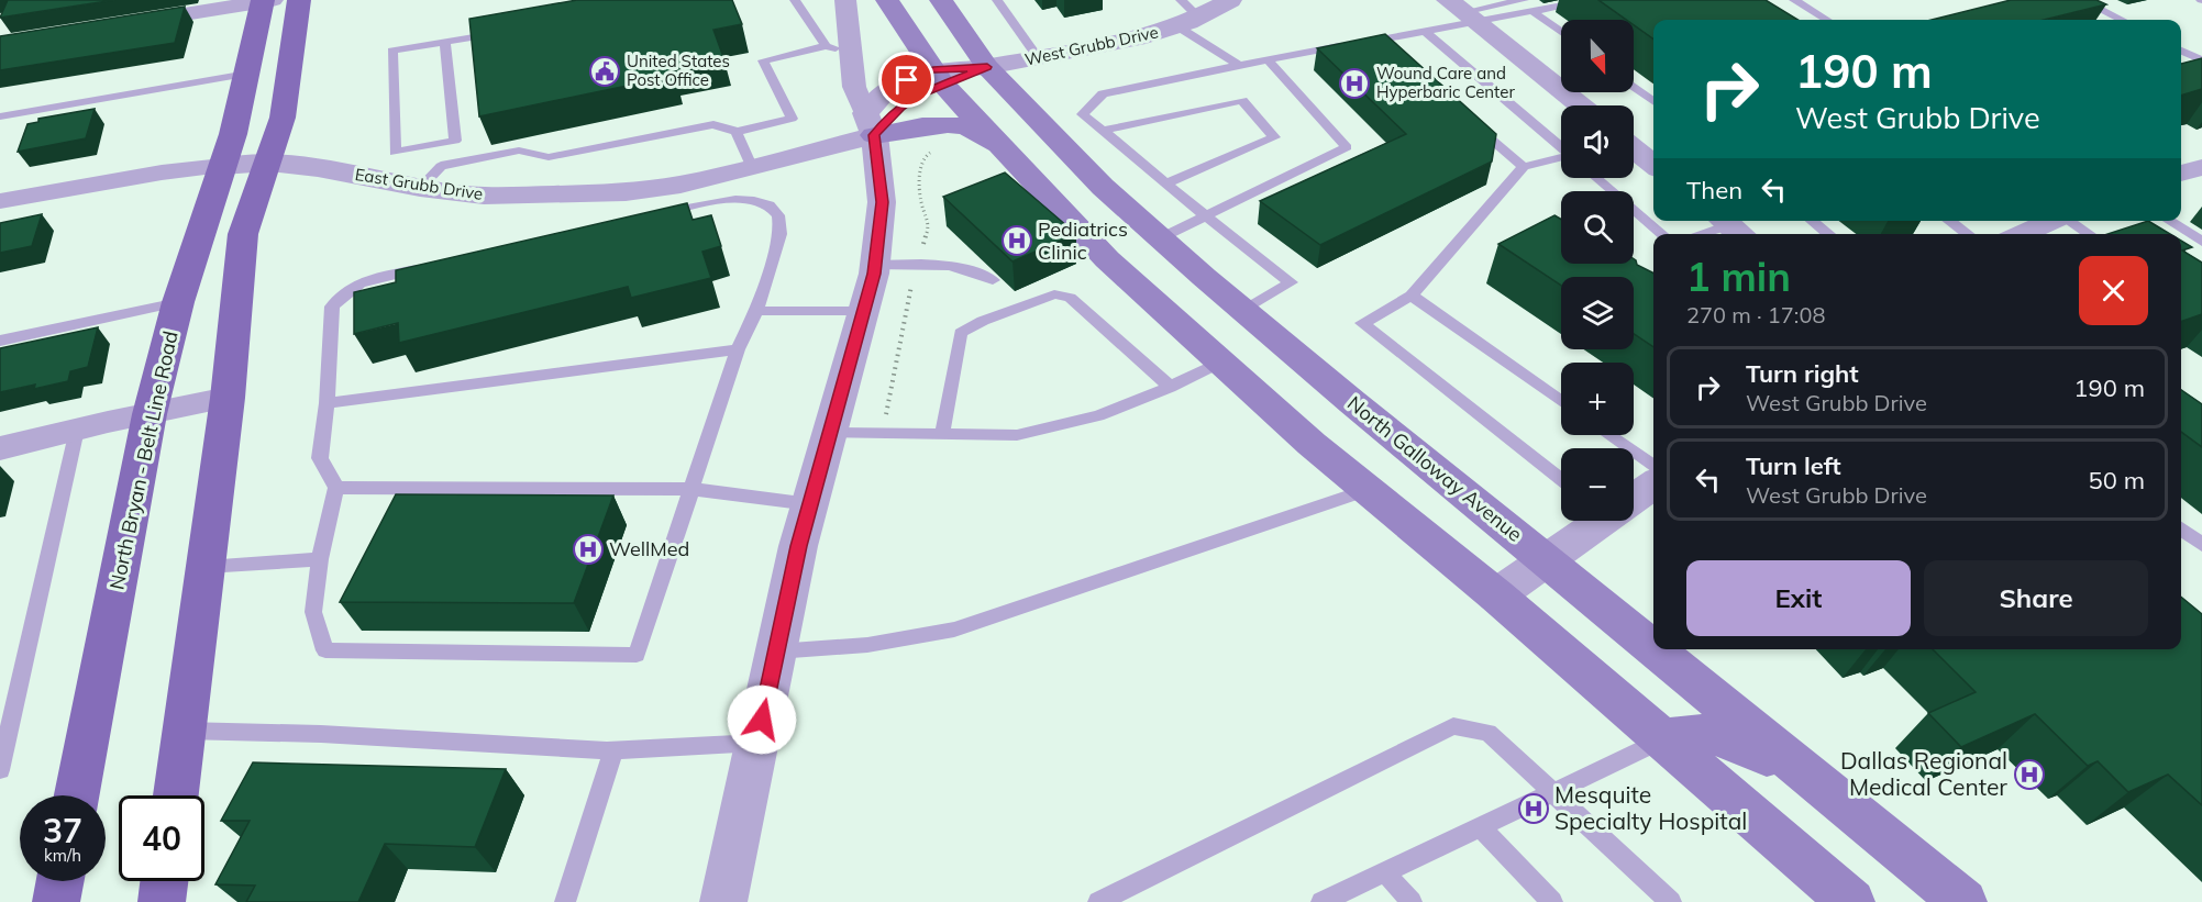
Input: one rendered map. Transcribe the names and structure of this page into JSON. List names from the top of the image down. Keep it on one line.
{"streets":{"main road":["North Bryan - Belt Line Road","North Galloway Avenue"],"street":["West Grubb Drive","East Grubb Drive"]},"crossings":[["West Grubb Drive","East Grubb Drive"],["West Grubb Drive","North Galloway Avenue"],["East Grubb Drive","North Bryan - Belt Line Road"]],"places":{"public building":["United States Post Office"],"hospital":["Wound Care and Hyperbaric Center","Pediatrics Clinic","WellMed","Dallas Regional Medical Center","Mesquite Specialty Hospital"]},"north":"bottom","page":{"map_buttons":["+","−"],"turn":["190 m","West Grubb Drive"],"then":"Then","heading":["1 min","270 m · 17:08"],"list":[{"name":"Turn right","note":"West Grubb Drive","value":"190 m"},{"name":"Turn left","note":"West Grubb Drive","value":"50 m"}],"buttons":["Exit","Share"],"speed":"37 km/h","limit":"40"}}
